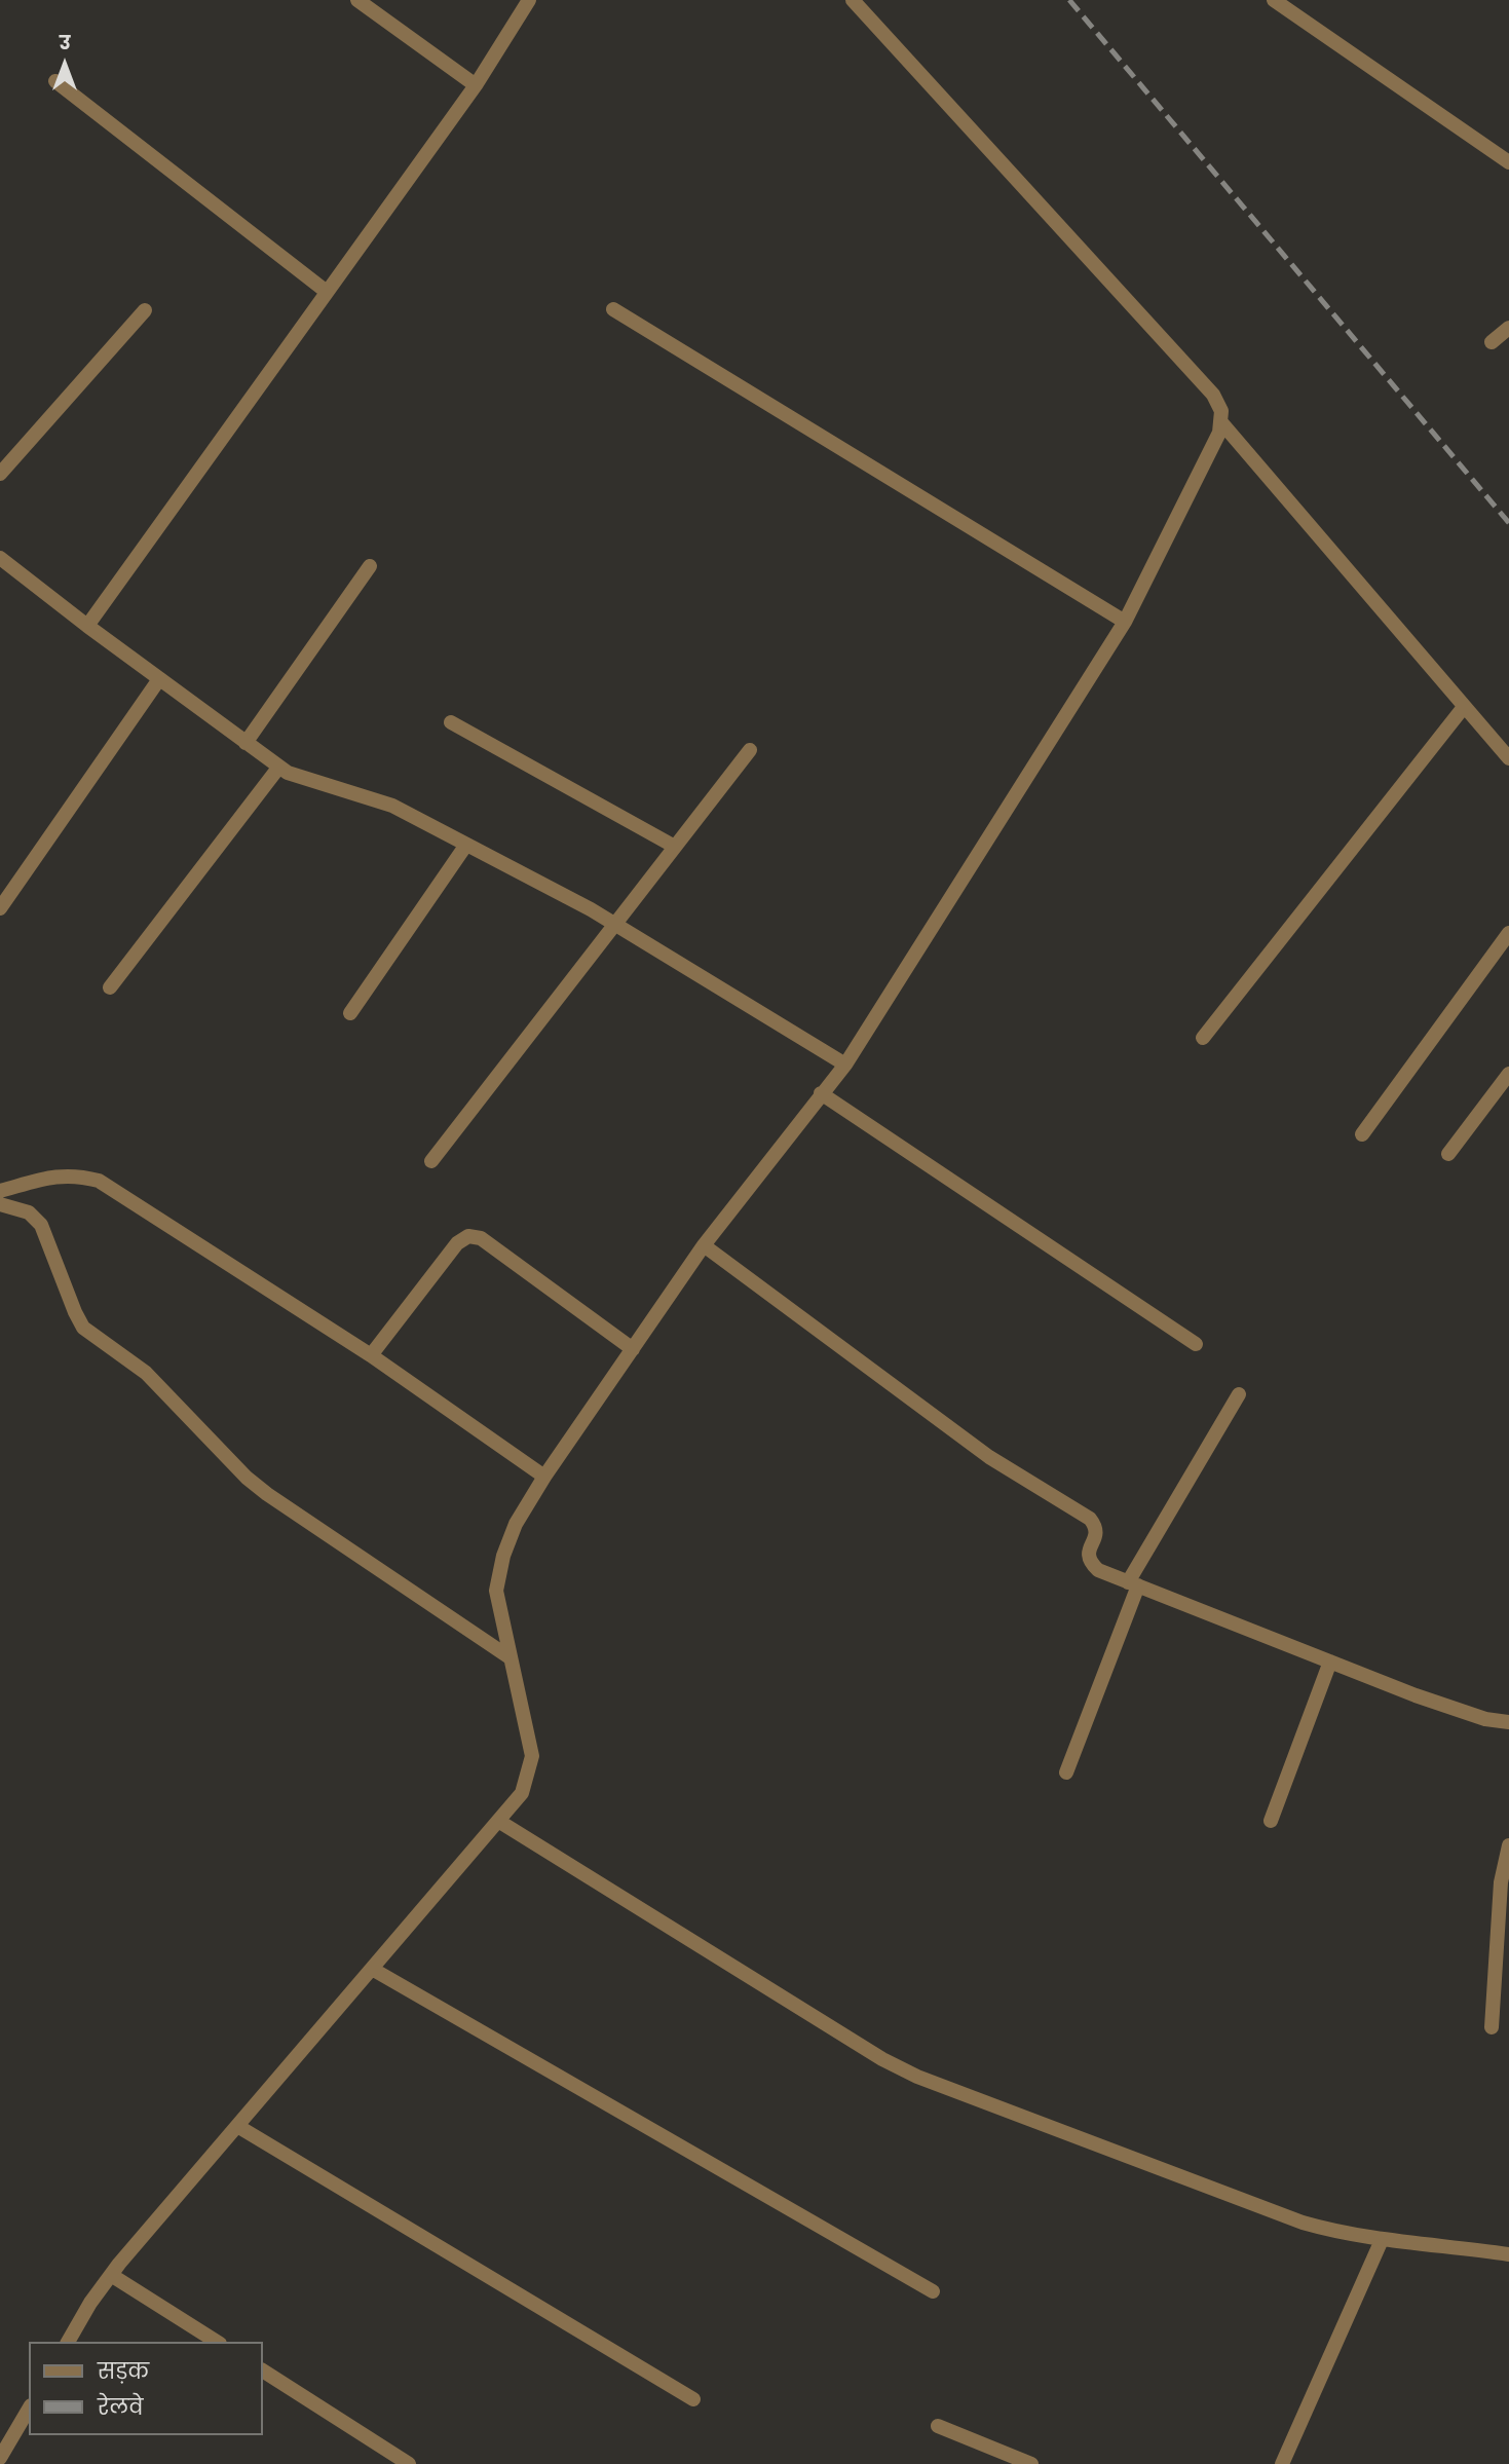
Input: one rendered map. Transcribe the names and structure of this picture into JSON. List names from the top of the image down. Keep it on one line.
{"legend":["सड़क","रेलवे"],"north":"top"}
